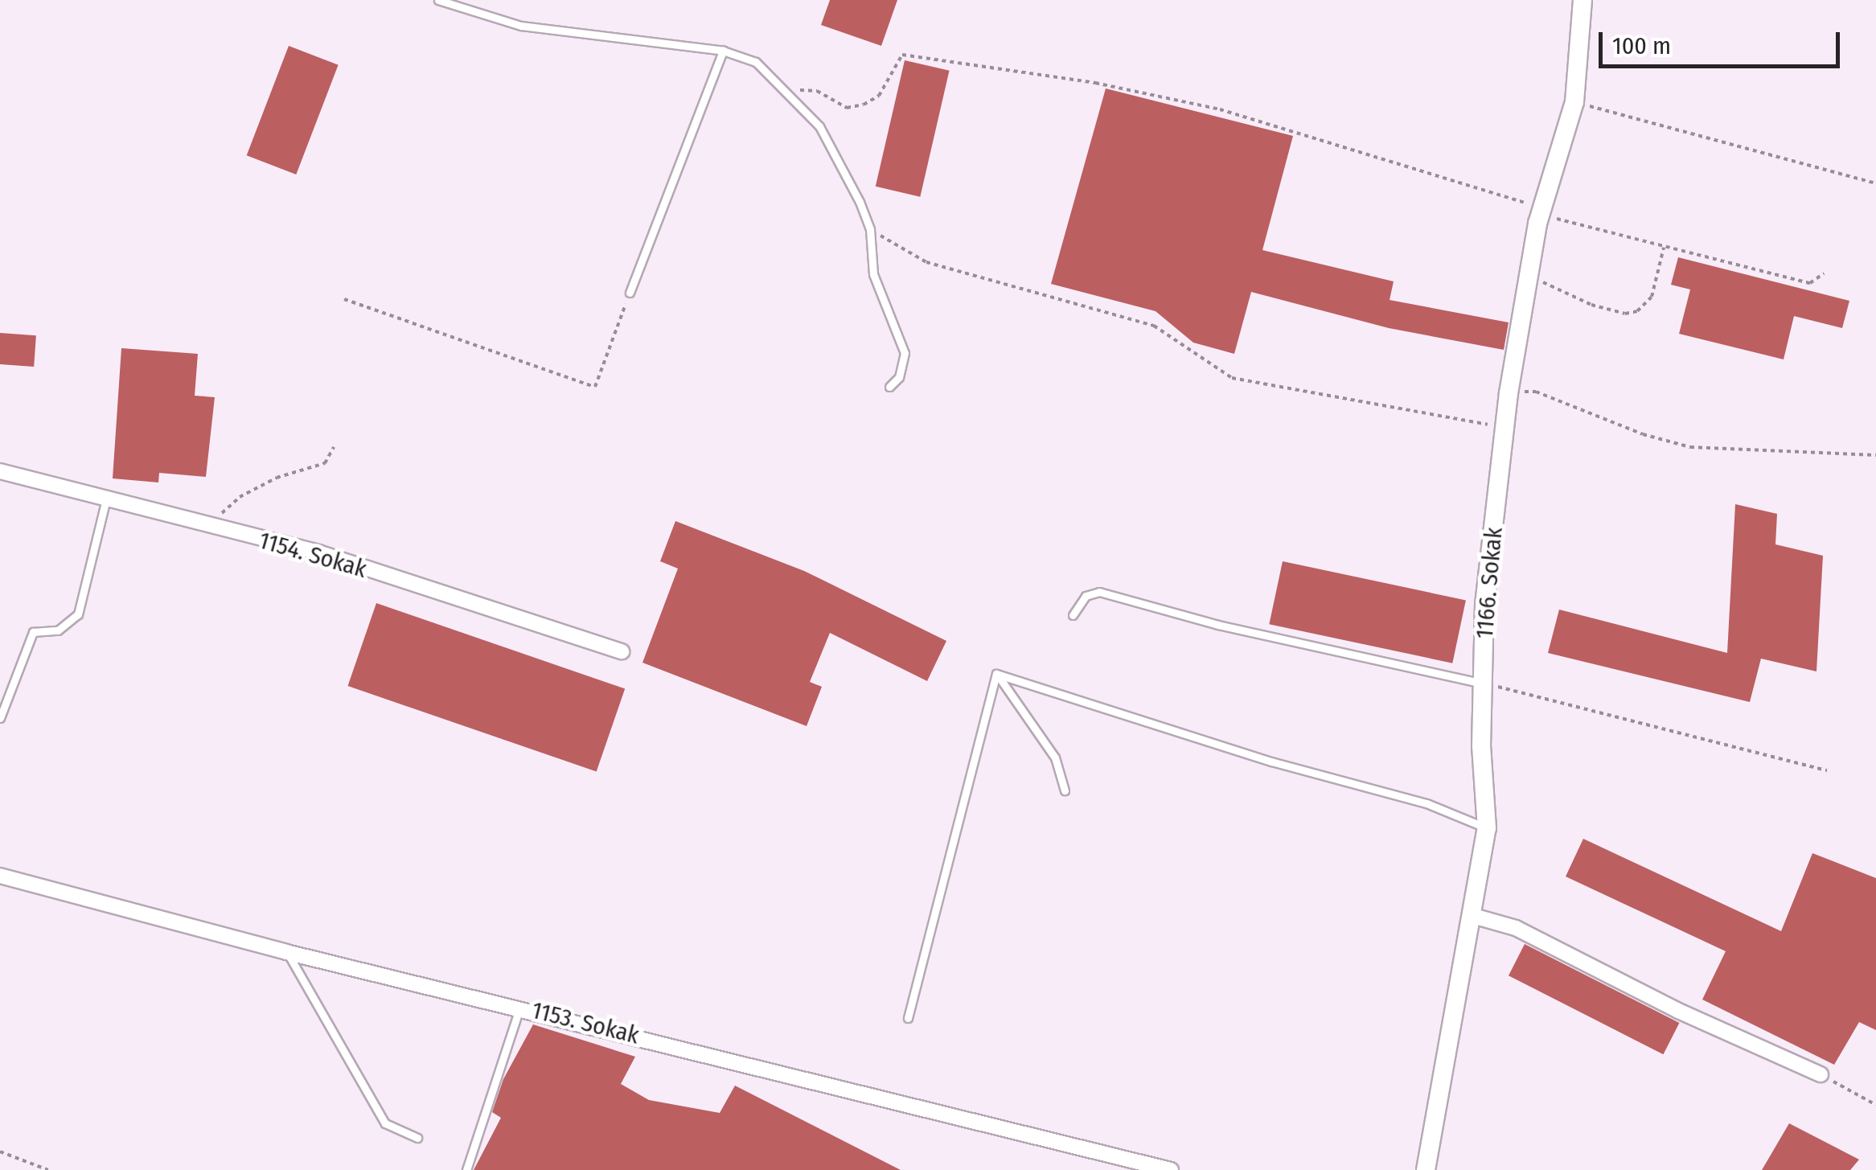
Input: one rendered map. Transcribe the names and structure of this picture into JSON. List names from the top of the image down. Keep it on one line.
{"streets":{"street":["1154. Sokak","1166. Sokak","1153. Sokak"]},"scale_bar":"100 m"}
